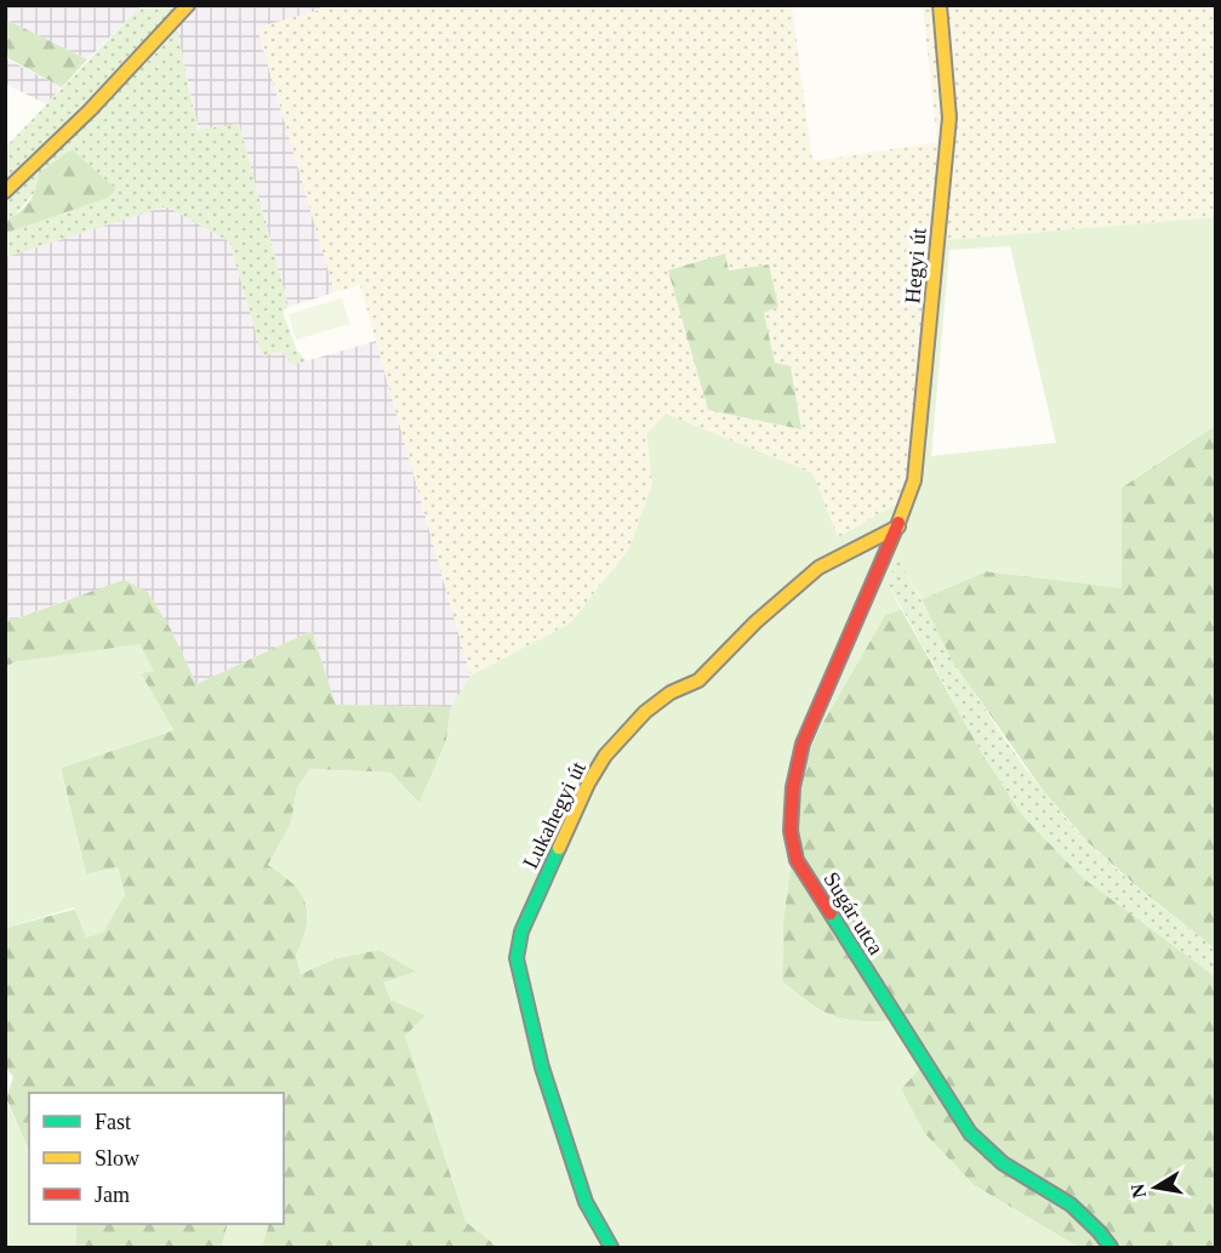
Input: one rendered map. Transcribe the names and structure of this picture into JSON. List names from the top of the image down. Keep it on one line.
{"streets":{"street":["Hegyi út","Lukahegyi út","Sugár utca"]},"crossings":[["Hegyi út","Lukahegyi út"],["Hegyi út","Sugár utca"],["Lukahegyi út","Sugár utca"]],"legend":["Fast","Slow","Jam"],"north":"left"}
